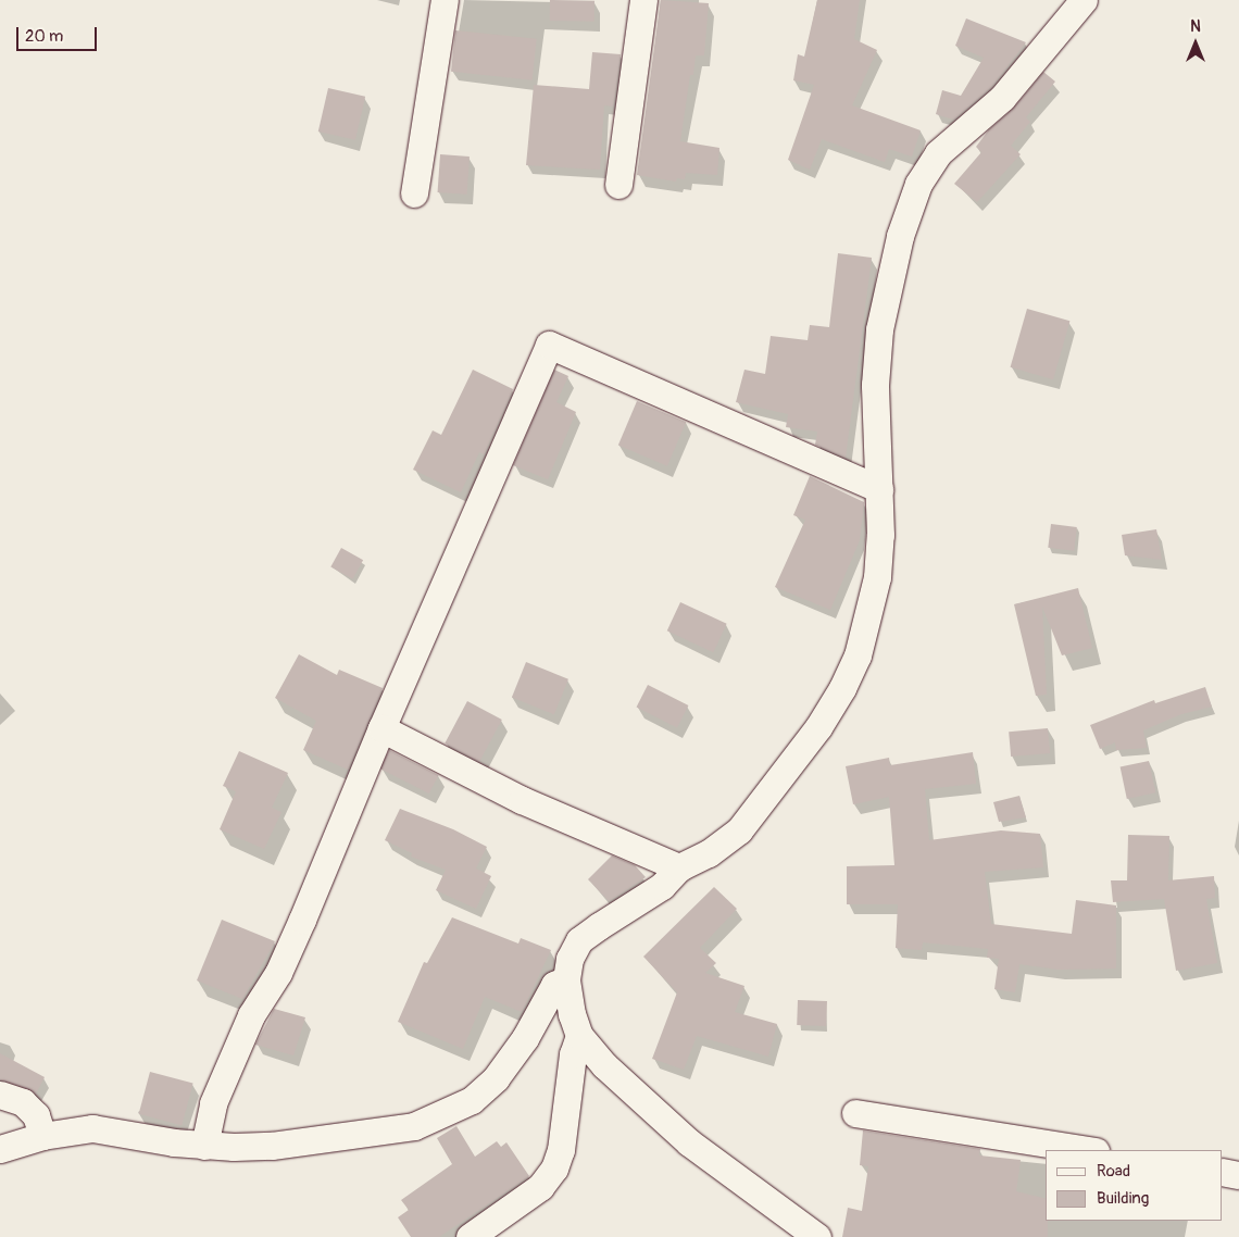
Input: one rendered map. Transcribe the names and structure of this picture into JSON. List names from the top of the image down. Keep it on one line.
{"legend":["Road","Building"],"scale_bar":"20 m","north":"top"}
